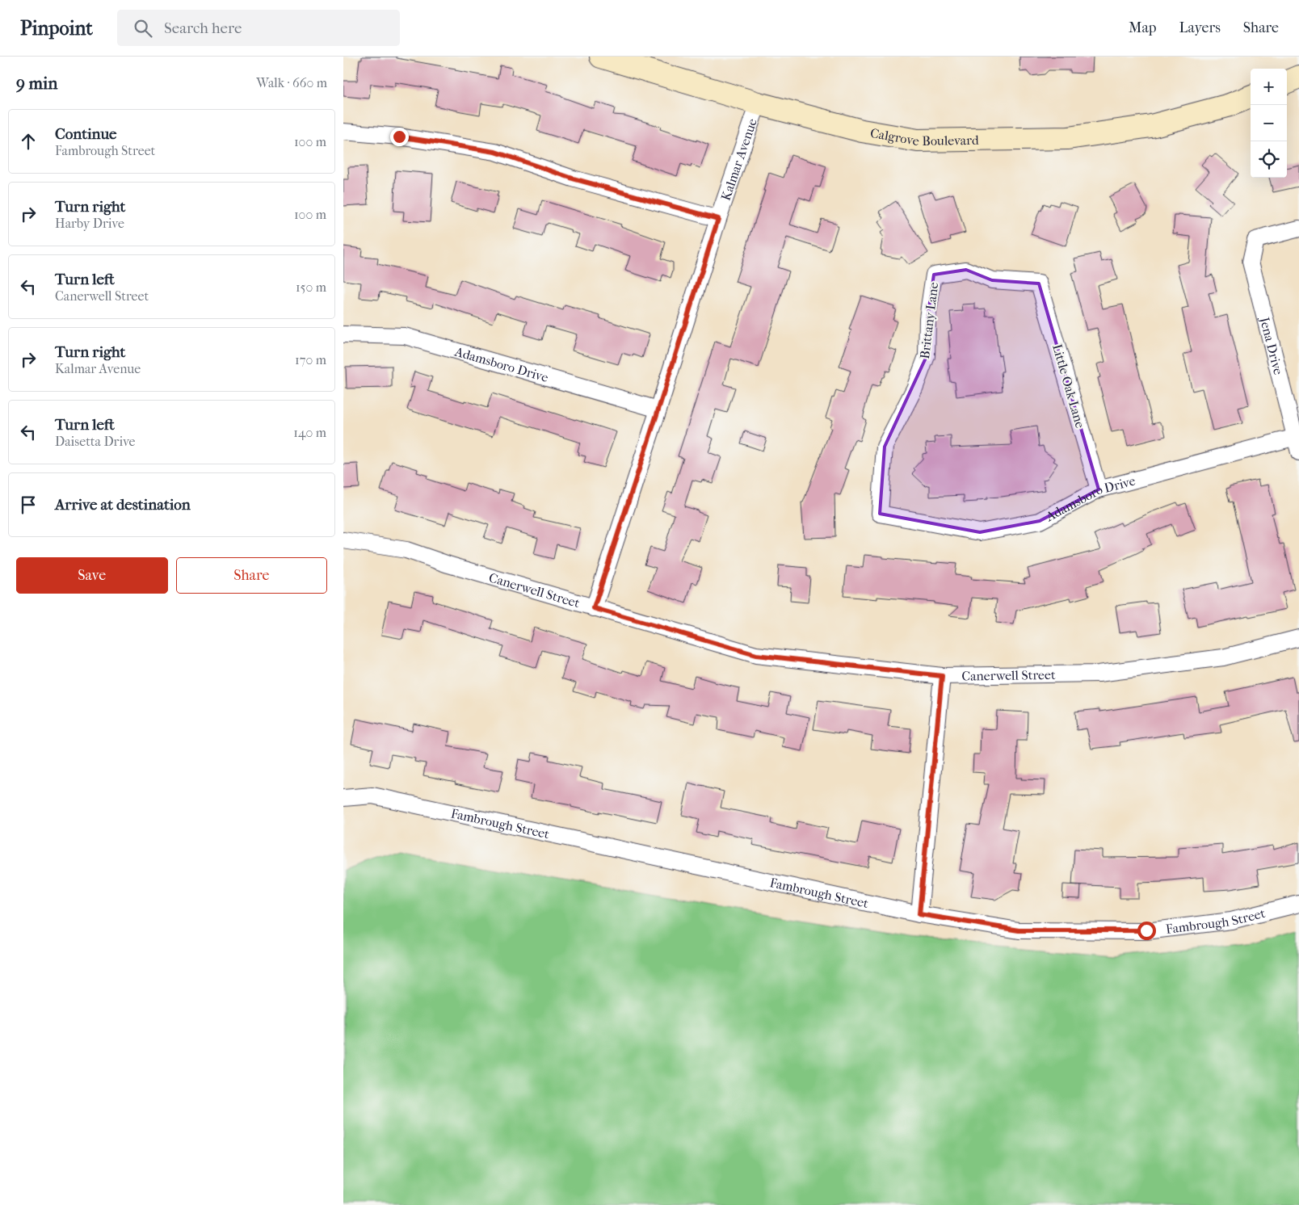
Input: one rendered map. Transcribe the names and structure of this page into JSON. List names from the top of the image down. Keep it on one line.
{"streets":{"street":["Calgrove Boulevard","Kalmar Avenue","Brittany Lane","Jena Drive","Adamsboro Drive","Little Oak Lane","Canerwell Street","Fambrough Street"]},"crossings":[["Calgrove Boulevard","Kalmar Avenue"],["Kalmar Avenue","Adamsboro Drive"],["Kalmar Avenue","Canerwell Street"],["Brittany Lane","Adamsboro Drive"],["Brittany Lane","Little Oak Lane"],["Jena Drive","Adamsboro Drive"],["Adamsboro Drive","Little Oak Lane"]],"page":{"header":"Pinpoint","search":"Search here","nav":["Map","Layers","Share"],"heading":["9 min","Walk · 660 m"],"map_buttons":["+","−"],"list":[["Continue","Fambrough Street","100 m"],["Turn right","Harby Drive","100 m"],["Turn left","Canerwell Street","150 m"],["Turn right","Kalmar Avenue","170 m"],["Turn left","Daisetta Drive","140 m"],"Arrive at destination"],"buttons":["Save","Share"]}}
